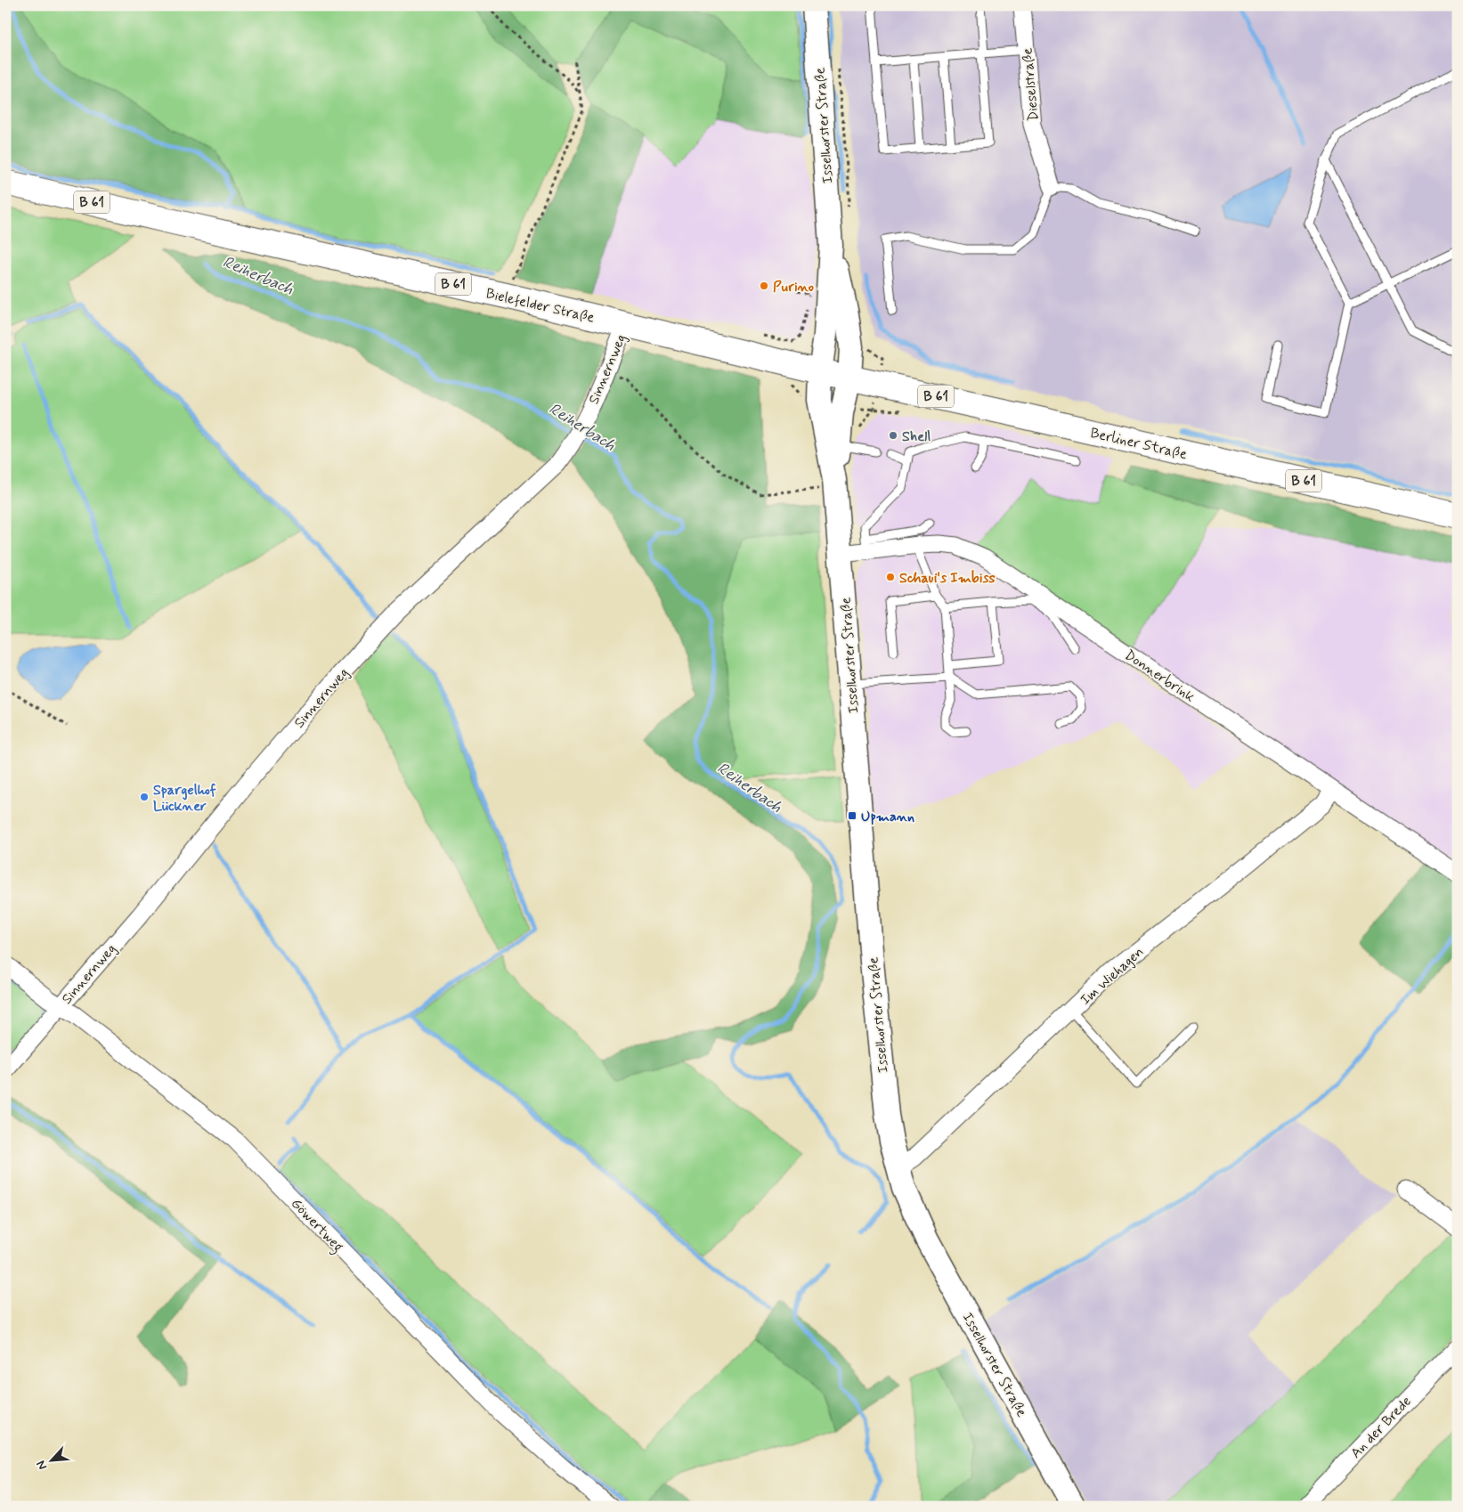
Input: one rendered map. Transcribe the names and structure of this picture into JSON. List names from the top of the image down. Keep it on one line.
{"streets":{"main road":["B 61","Bielefelder Straße","Berliner Straße"],"street":["Dieselstraße","Isselhorster Straße","Sinnernweg","Donnerbrink","Im Wiehagen","Göwertweg","An der Brede"]},"crossings":[["Isselhorster Straße","Bielefelder Straße"],["Isselhorster Straße","Berliner Straße"],["Isselhorster Straße","Donnerbrink"],["Isselhorster Straße","Im Wiehagen"],["Bielefelder Straße","Sinnernweg"],["Bielefelder Straße","Berliner Straße"],["Sinnernweg","Göwertweg"],["Donnerbrink","Im Wiehagen"]],"water":["Reiherbach"],"places":{"other":["Purino","Shell","Schaui's Imbiss","Spargelhof Lückner"],"transit":["Upmann"]},"north":"bottom left"}
